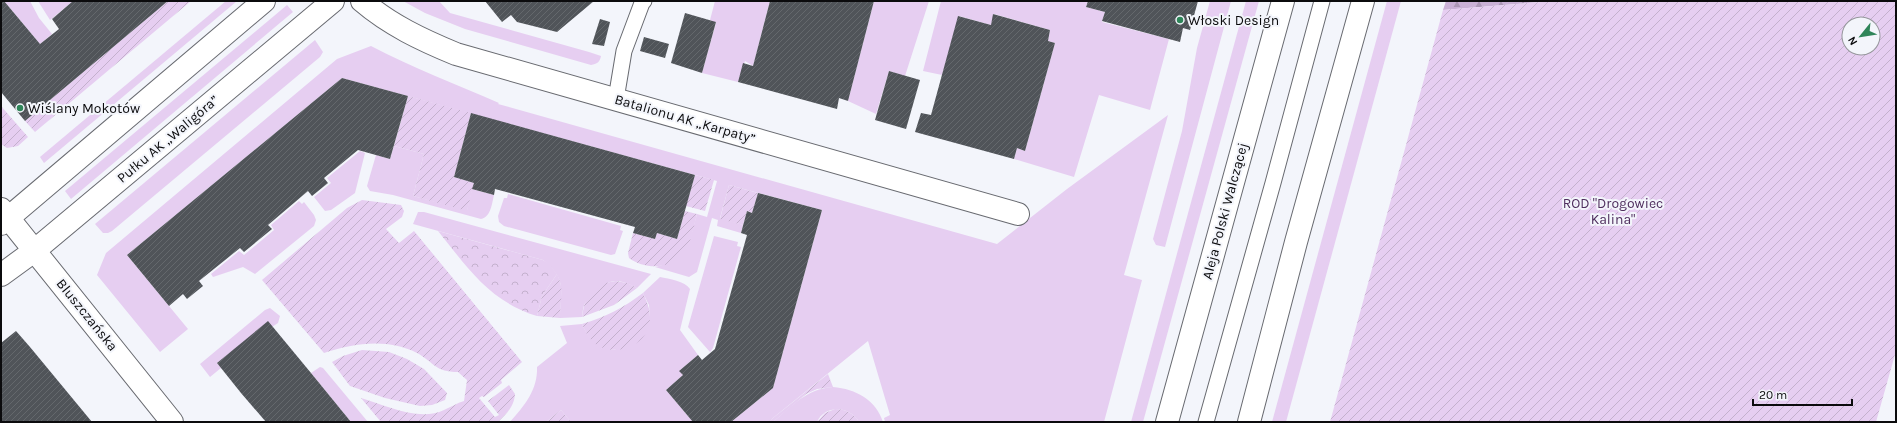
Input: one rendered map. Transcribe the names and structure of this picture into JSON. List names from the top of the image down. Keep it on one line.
{"streets":{"street":["Batalionu AK „Karpaty”","Pułku AK „Waligóra”","Aleja Polski Walczącej","Bluszczańska"]},"crossings":[["Pułku AK „Waligóra”","Bluszczańska"]],"parks":["ROD \"Drogowiec Kalina\""],"places":["Włoski Design","Wiślany Mokotów"],"scale_bar":"20 m","north":"bottom left"}
